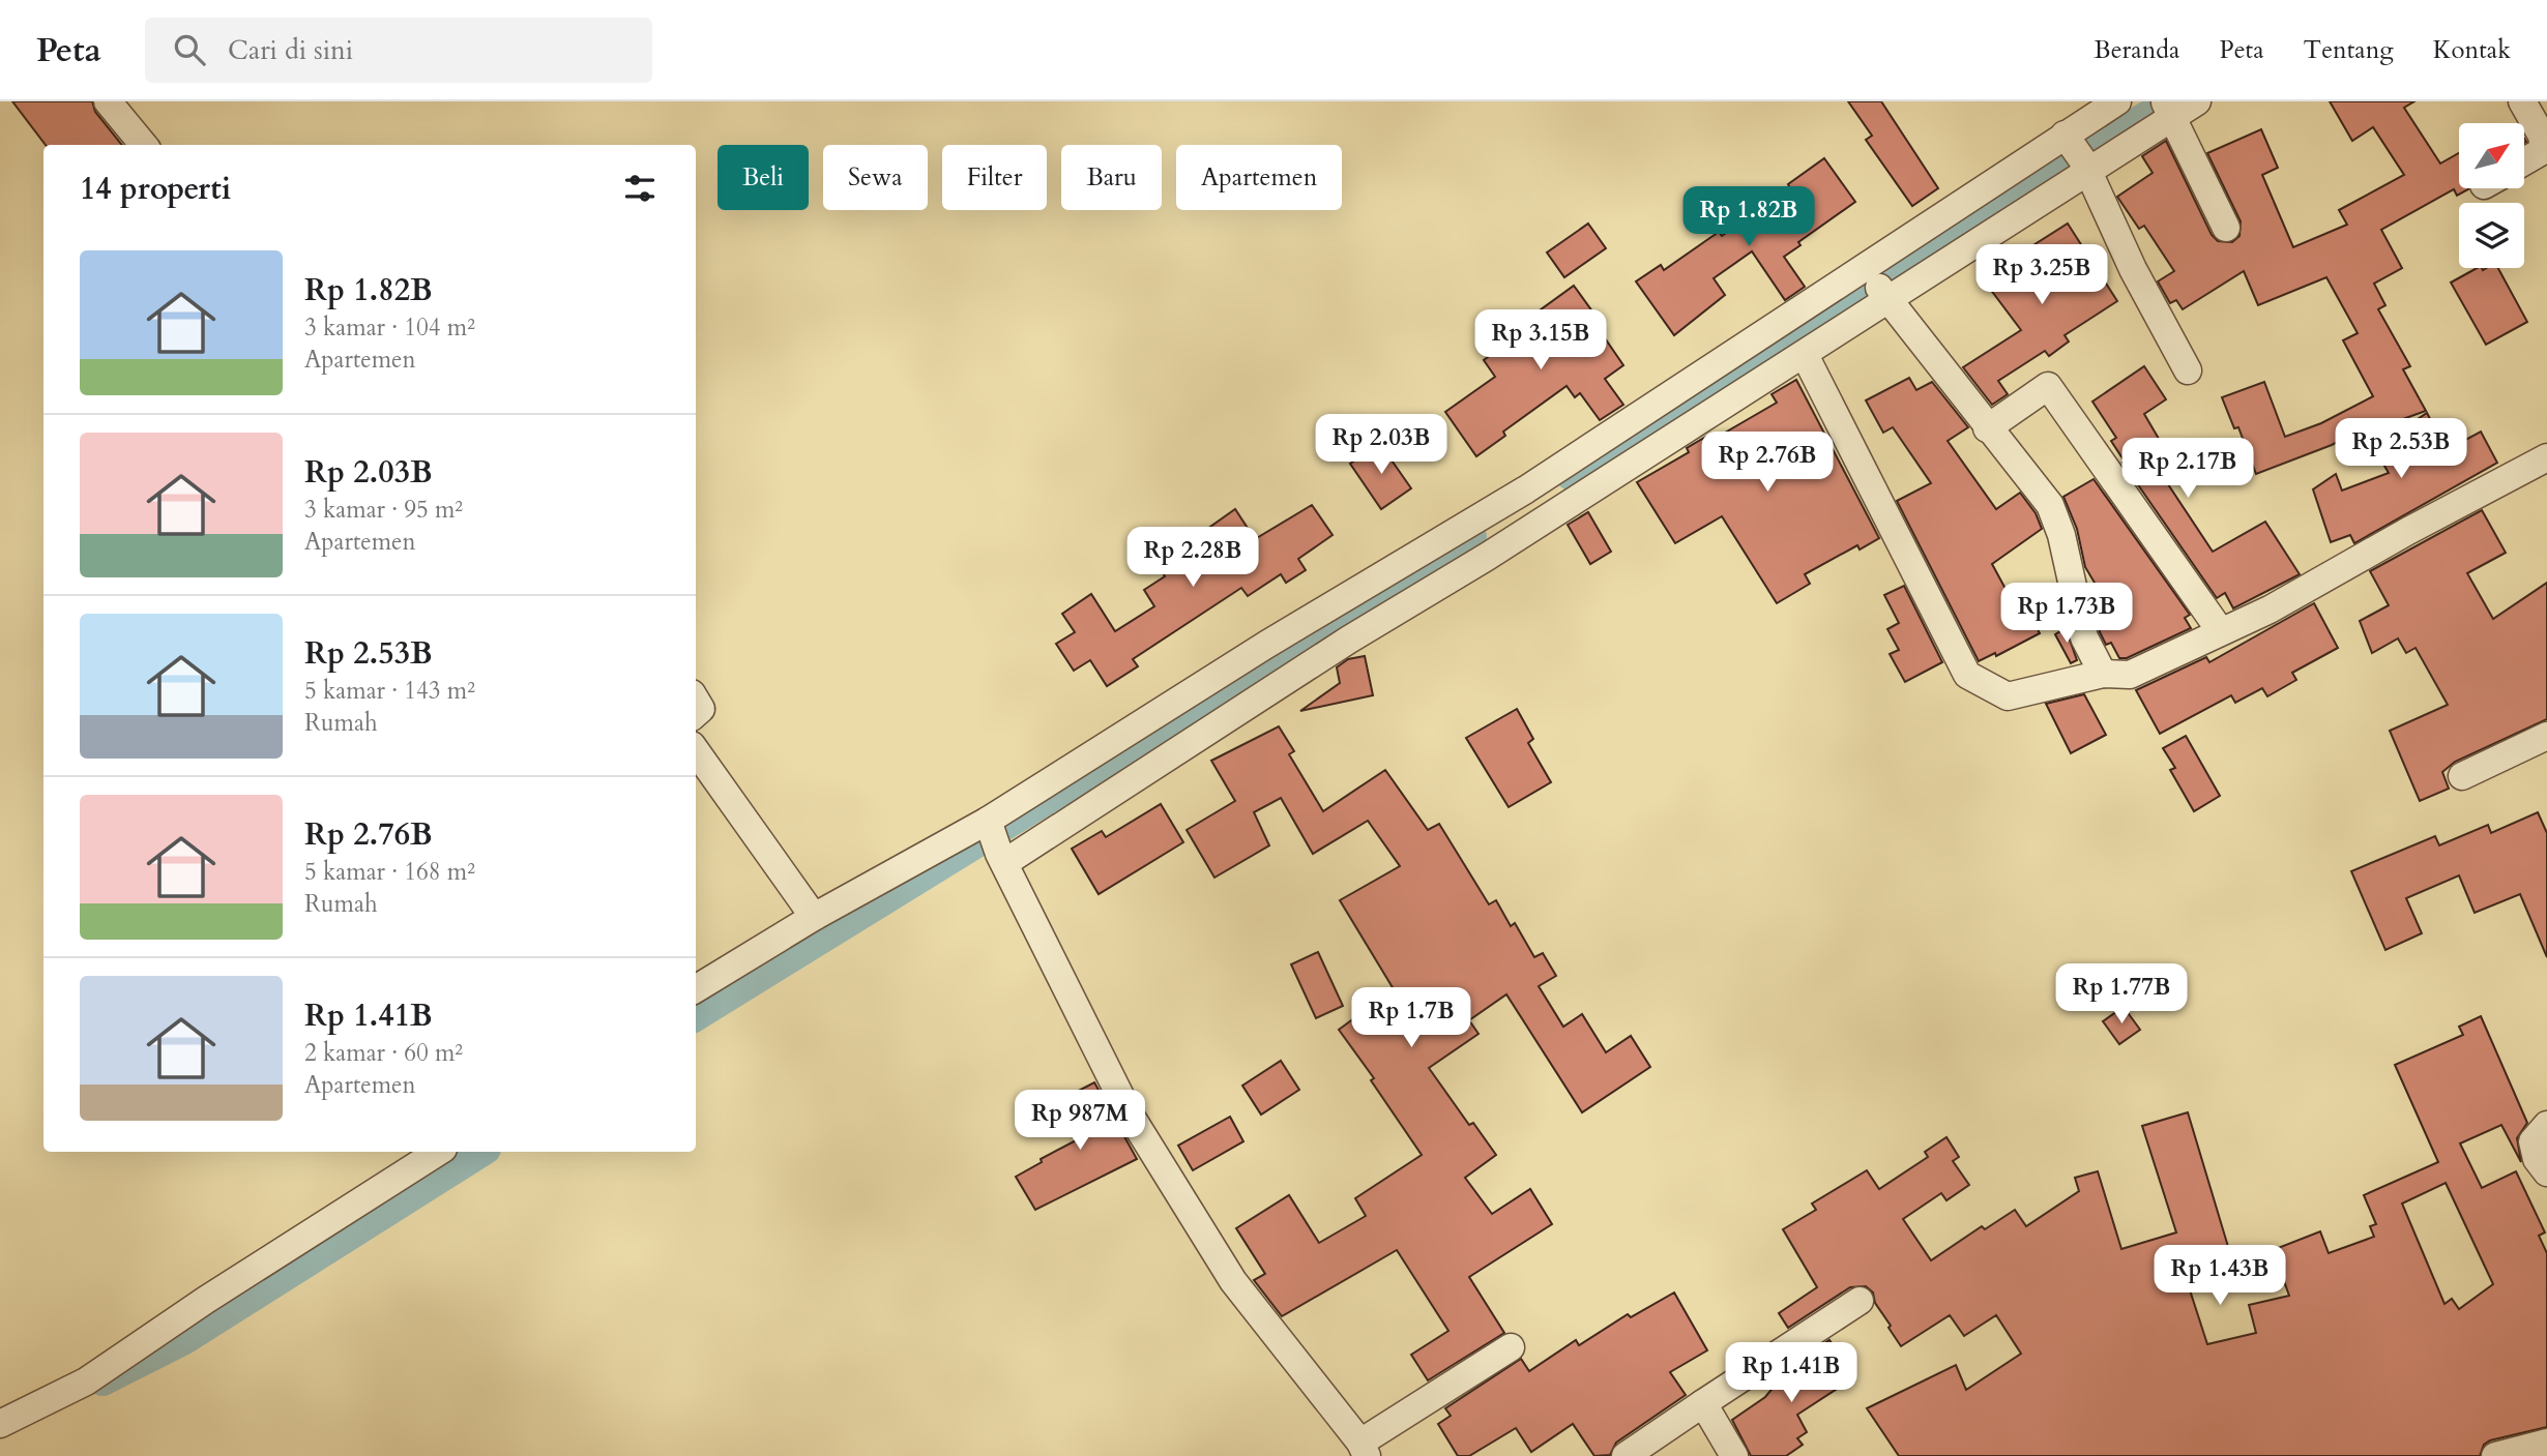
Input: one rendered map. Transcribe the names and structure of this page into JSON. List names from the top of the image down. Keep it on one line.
{"north":"top right","page":{"header":"Peta","search":"Cari di sini","nav":["Beranda","Peta","Tentang","Kontak"],"chip":["Beli","Sewa","Filter","Baru","Apartemen"],"heading":"14 properti","price":["Rp 1.82B","Rp 3.25B","Rp 3.15B","Rp 2.03B","Rp 2.53B","Rp 2.76B","Rp 2.17B","Rp 2.28B","Rp 1.73B","Rp 1.77B","Rp 1.7B","Rp 987M","Rp 1.43B","Rp 1.41B"],"list":[{"name":"Rp 1.82B","note":"3 kamar · 104 m² · Apartemen"},{"name":"Rp 2.03B","note":"3 kamar · 95 m² · Apartemen"},{"name":"Rp 2.53B","note":"5 kamar · 143 m² · Rumah"},{"name":"Rp 2.76B","note":"5 kamar · 168 m² · Rumah"},{"name":"Rp 1.41B","note":"2 kamar · 60 m² · Apartemen"}]}}
